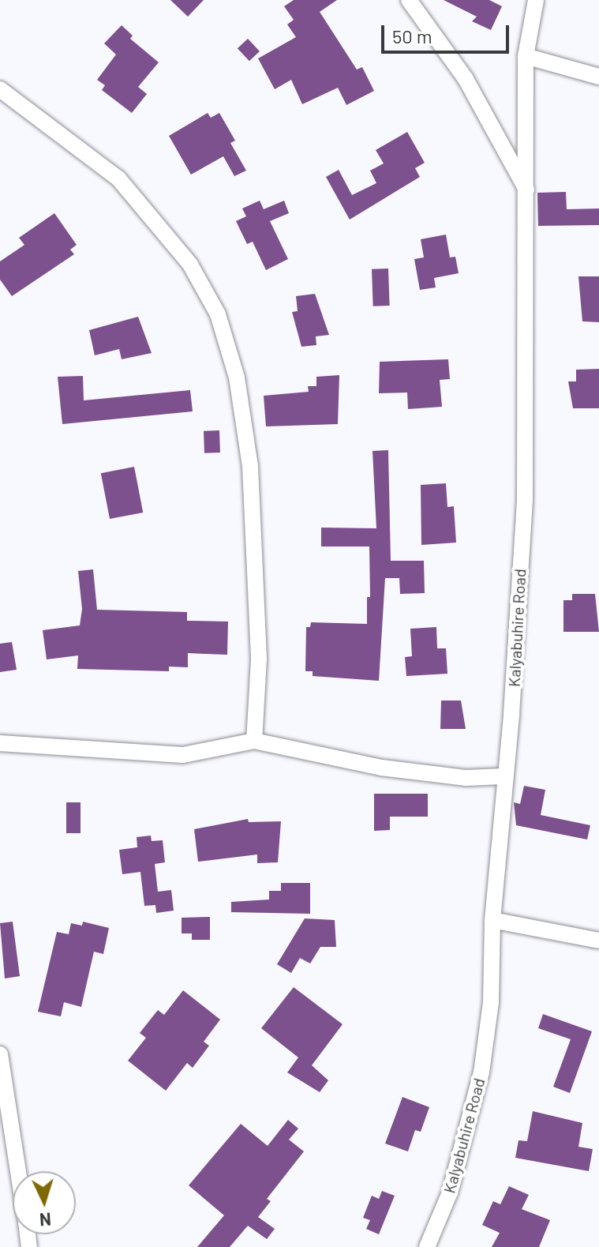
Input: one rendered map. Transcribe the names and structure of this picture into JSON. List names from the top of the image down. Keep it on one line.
{"streets":{"street":["Kalyabuhire Road"]},"scale_bar":"50 m","north":"bottom"}
